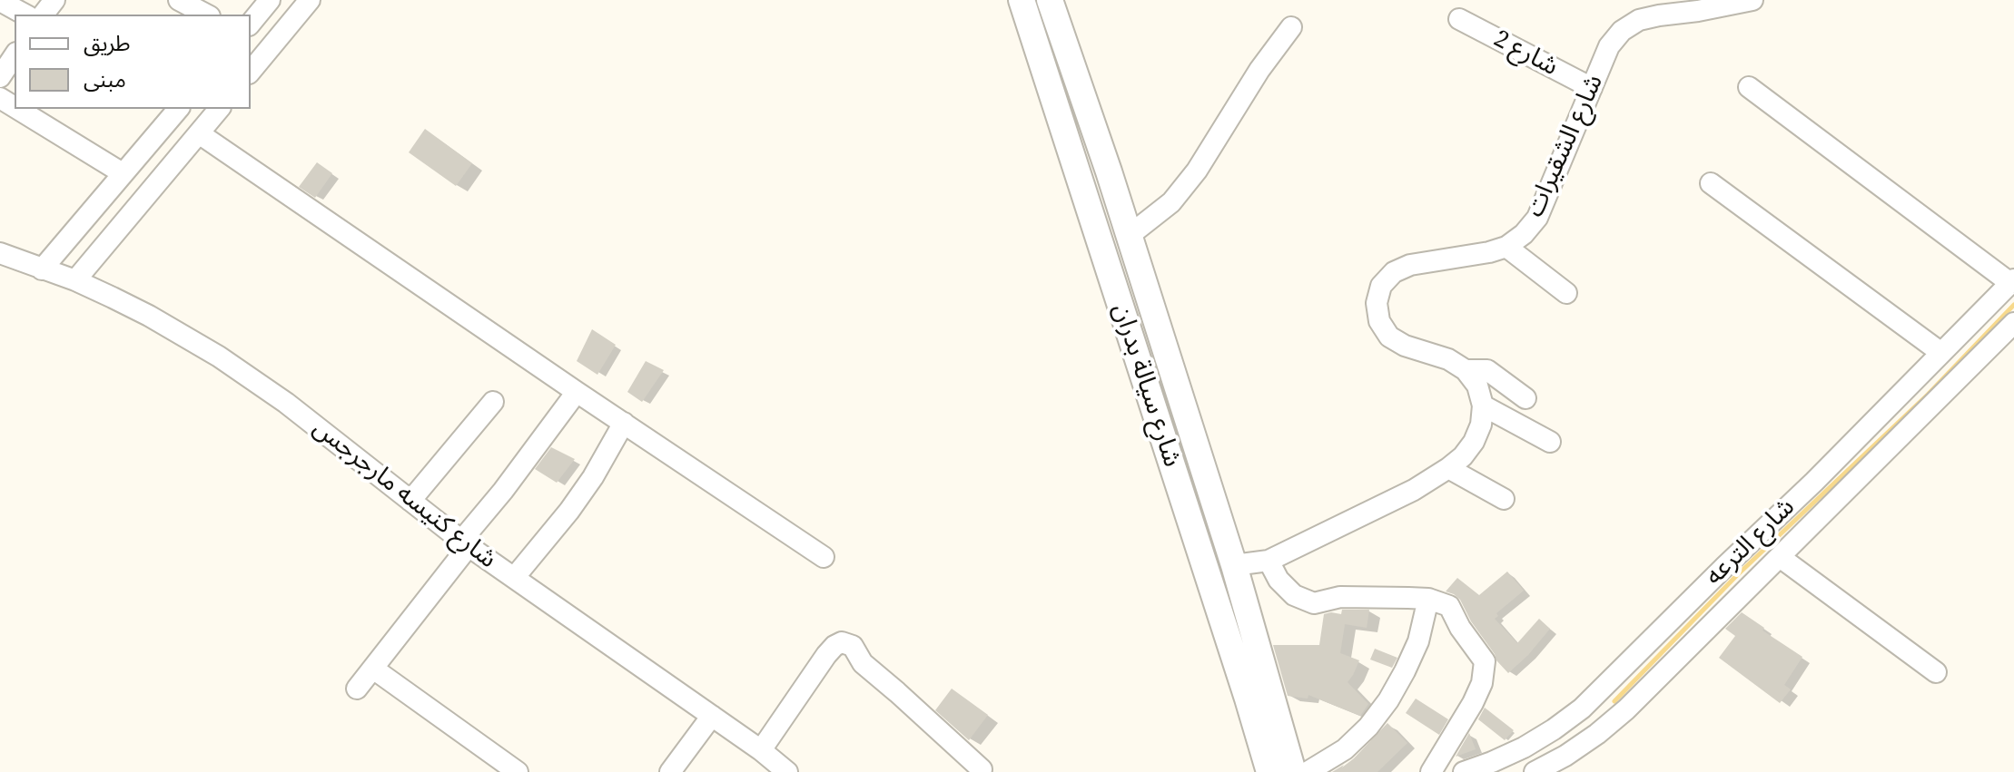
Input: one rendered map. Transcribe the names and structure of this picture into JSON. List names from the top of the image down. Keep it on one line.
{"streets":{"main road":["شارع سيالة بدران"],"street":["شارع 2","شارع الشقيرات","شارع كنيسه مارجرجس","شارع الترعه"]},"crossings":[["شارع 2","شارع الشقيرات"]],"legend":["طريق","مبنى"]}
